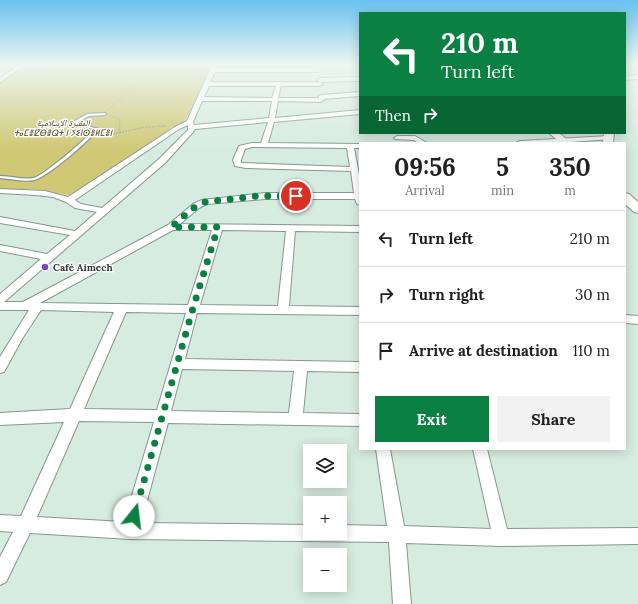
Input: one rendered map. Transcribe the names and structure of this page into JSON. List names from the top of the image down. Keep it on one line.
{"parks":["المقبرة الإسلامية ⵜⴰⵎⴻⵇⴱⴻⵕⵜ ⵏ ⵢⵉⵏⵙⴻⵍⵎⴻⵏ"],"places":["Café Aimech"],"page":{"turn":["210 m","Turn left"],"then":"Then","eta":["09:56","Arrival","5","min","350","m"],"list":[{"name":"Turn left","value":"210 m"},{"name":"Turn right","value":"30 m"},{"name":"Arrive at destination","value":"110 m"}],"buttons":["Exit","Share"],"map_buttons":["+","−"]}}
